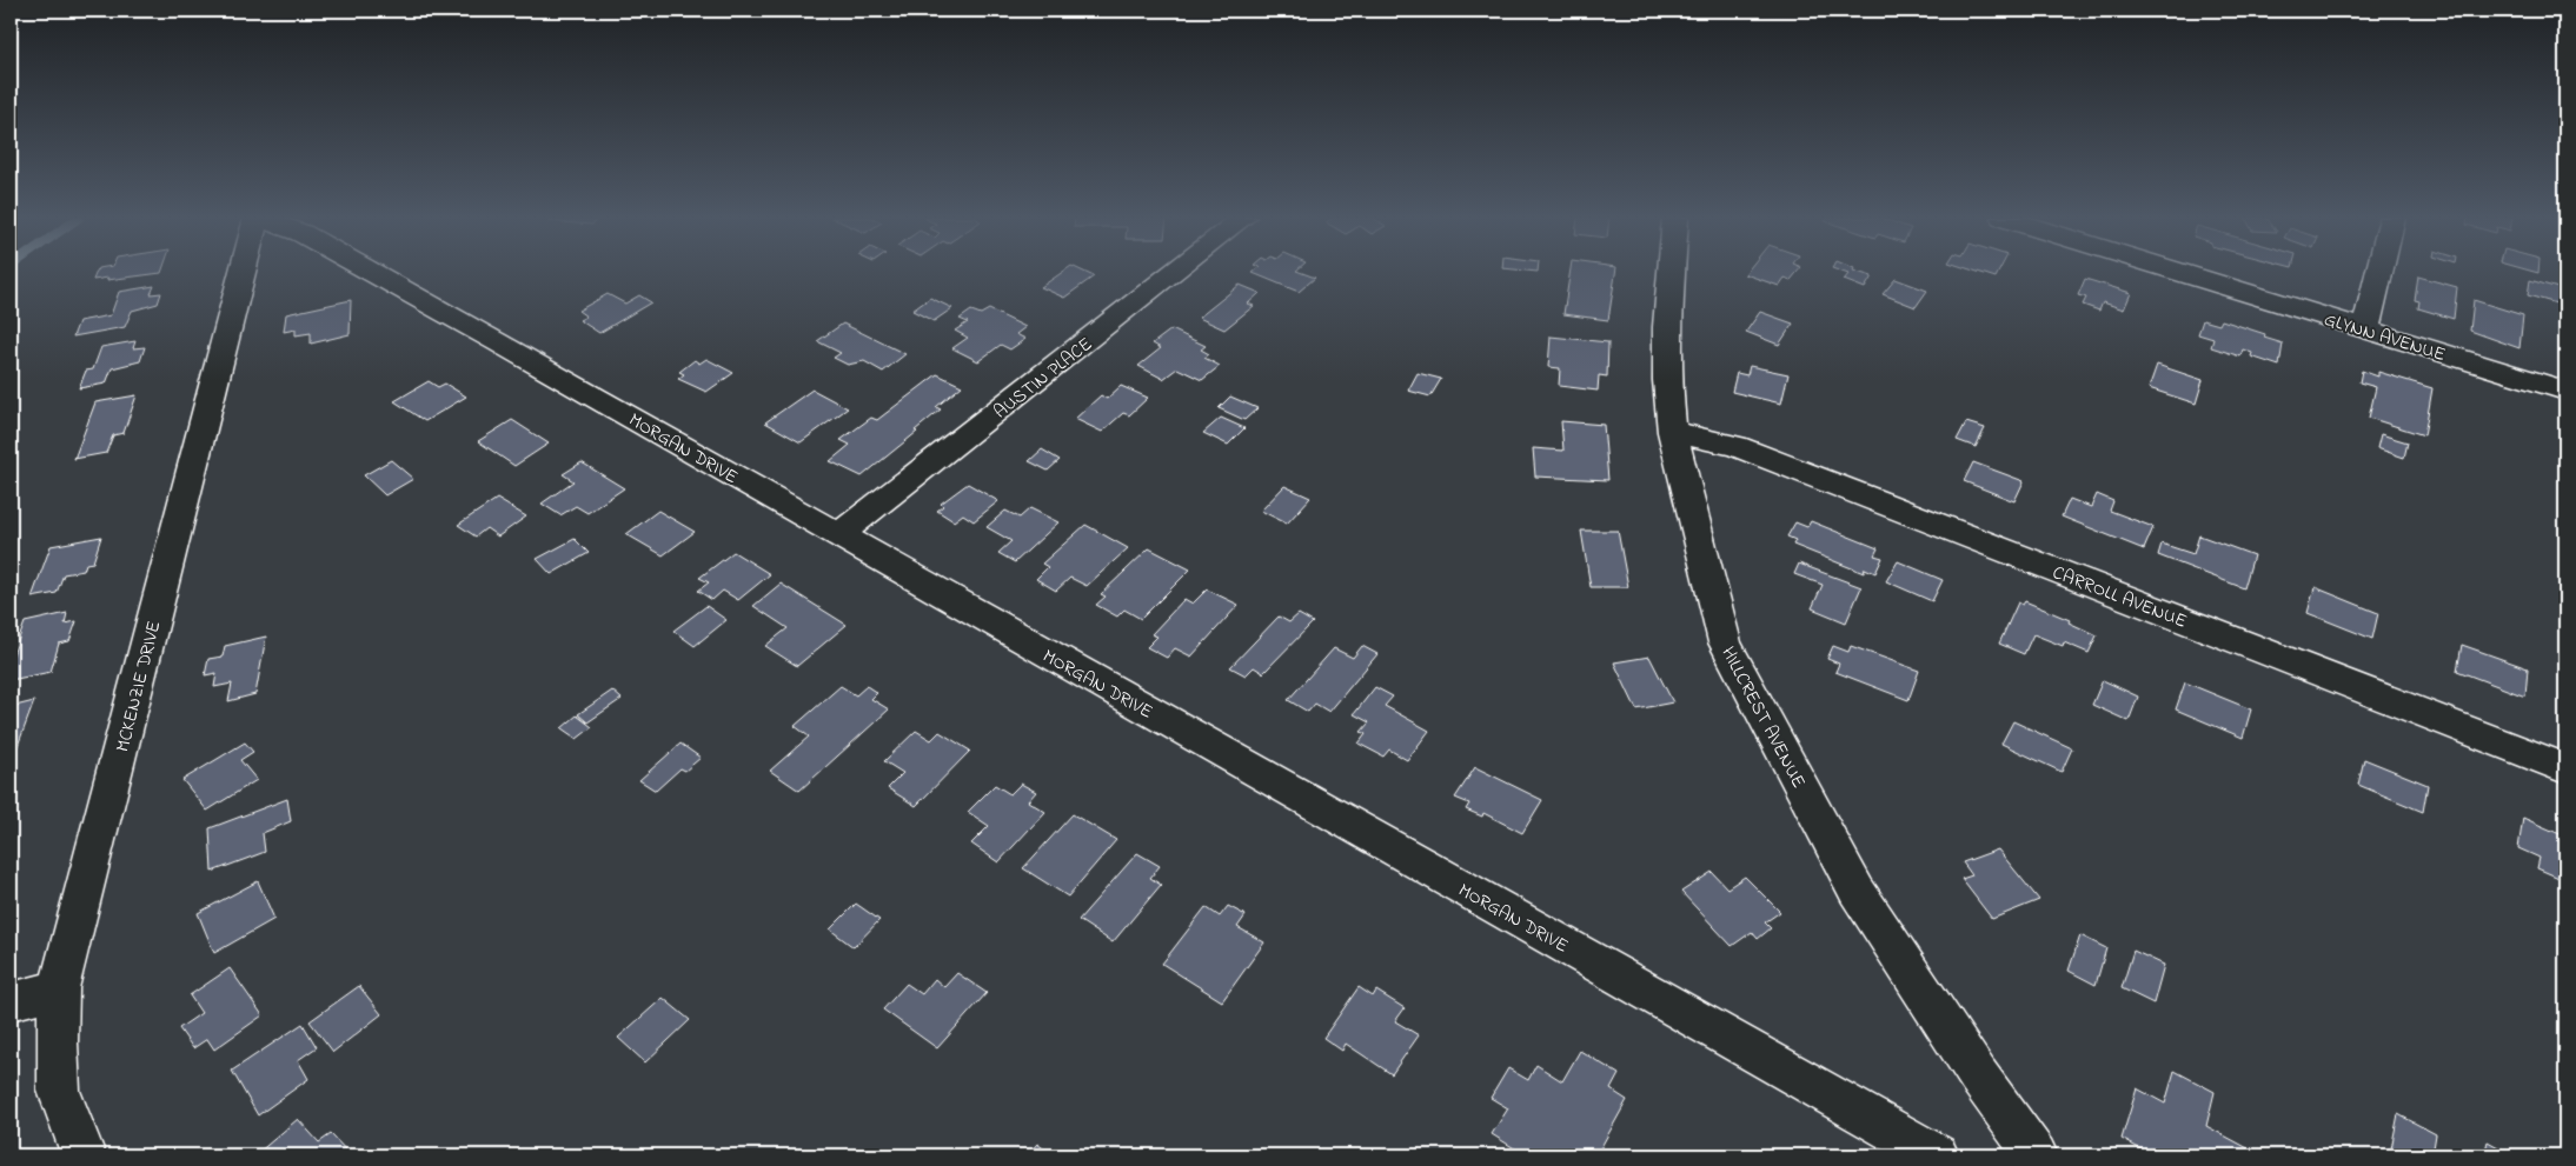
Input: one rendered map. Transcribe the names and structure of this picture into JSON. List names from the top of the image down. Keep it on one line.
{"streets":{"street":["GLYNN AVENUE","AUSTIN PLACE","MORGAN DRIVE","CARROLL AVENUE","MCKENZIE DRIVE","HILLCREST AVENUE"]},"crossings":[["AUSTIN PLACE","MORGAN DRIVE"],["CARROLL AVENUE","HILLCREST AVENUE"]]}
